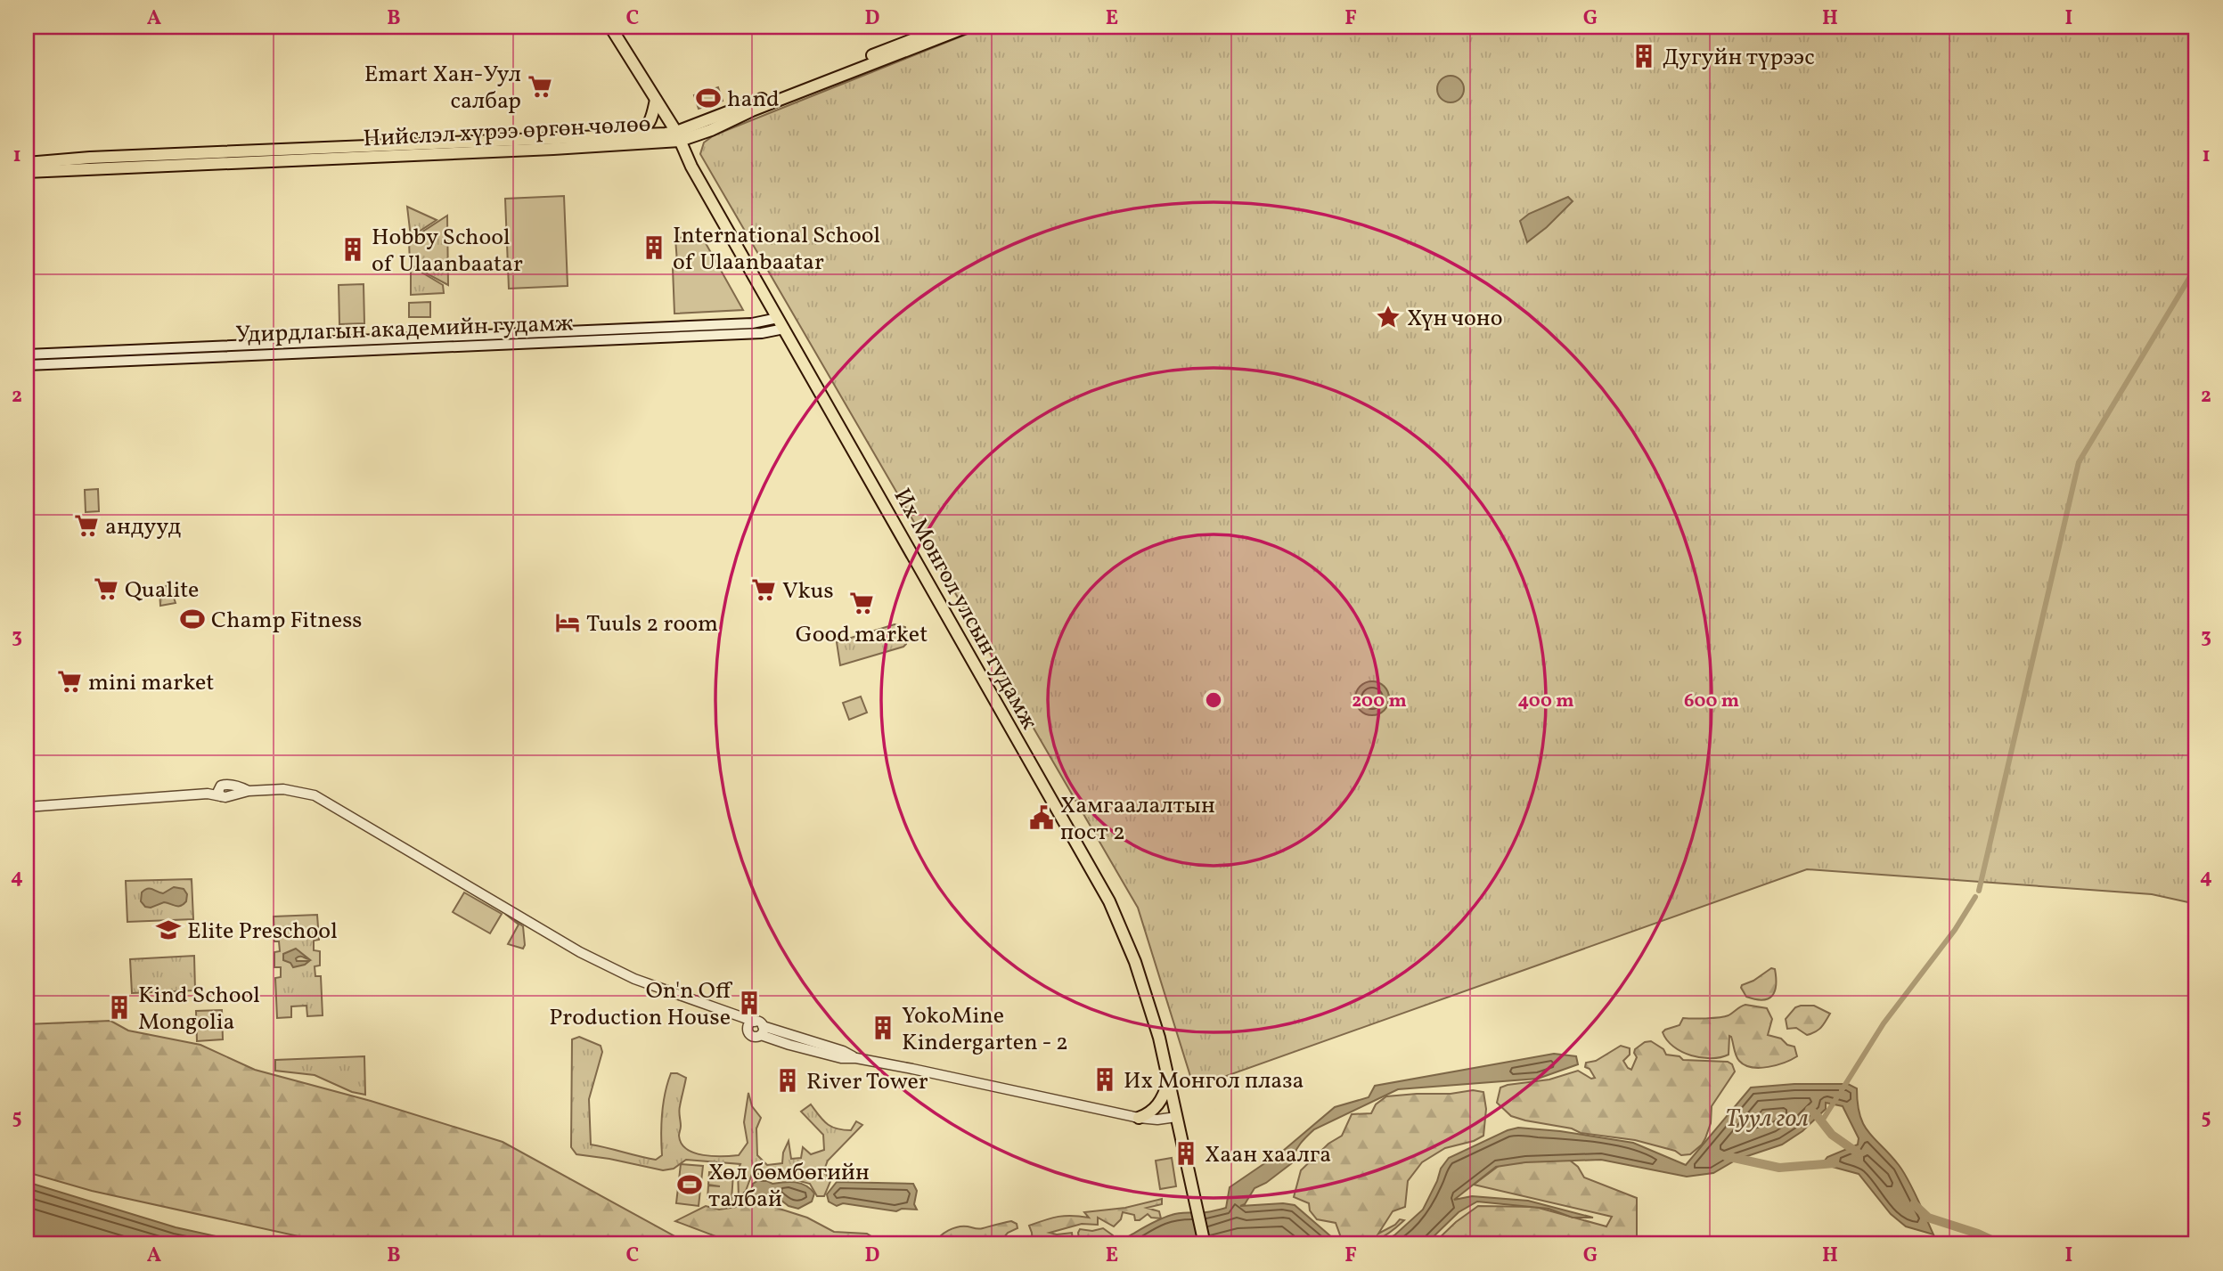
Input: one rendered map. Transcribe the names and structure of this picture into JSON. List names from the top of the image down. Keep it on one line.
{"streets":{"main road":["Нийслэл хүрээ өргөн чөлөө","Удирдлагын академийн гудамж","Их Монгол улсын гудамж"]},"crossings":[["Нийслэл хүрээ өргөн чөлөө","Их Монгол улсын гудамж"],["Удирдлагын академийн гудамж","Их Монгол улсын гудамж"]],"water":["Туул гол"],"places":{"building":["Дугуйн түрээс","International School of Ulaanbaatar","Hobby School of Ulaanbaatar","On'n Off Production House","Kind School Mongolia","YokoMine Kindergarten - 2","Их Монгол плаза","River Tower","Хаан хаалга"],"supermarket":["Emart Хан-Уул салбар","андууд","Qualite","Vkus","Good market","mini market"],"sports":["hand","Champ Fitness","Хөл бөмбөгийн талбай"],"place":["Хүн чоно"],"hotel":["Tuuls 2 room"],"public building":["Хамгаалалтын пост 2"],"school or university":["Elite Preschool"]},"grid":{"columns":["A","B","C","D","E","F","G","H","I"],"rows":["1","2","3","4","5"]},"rings":["200 m","400 m","600 m"]}
